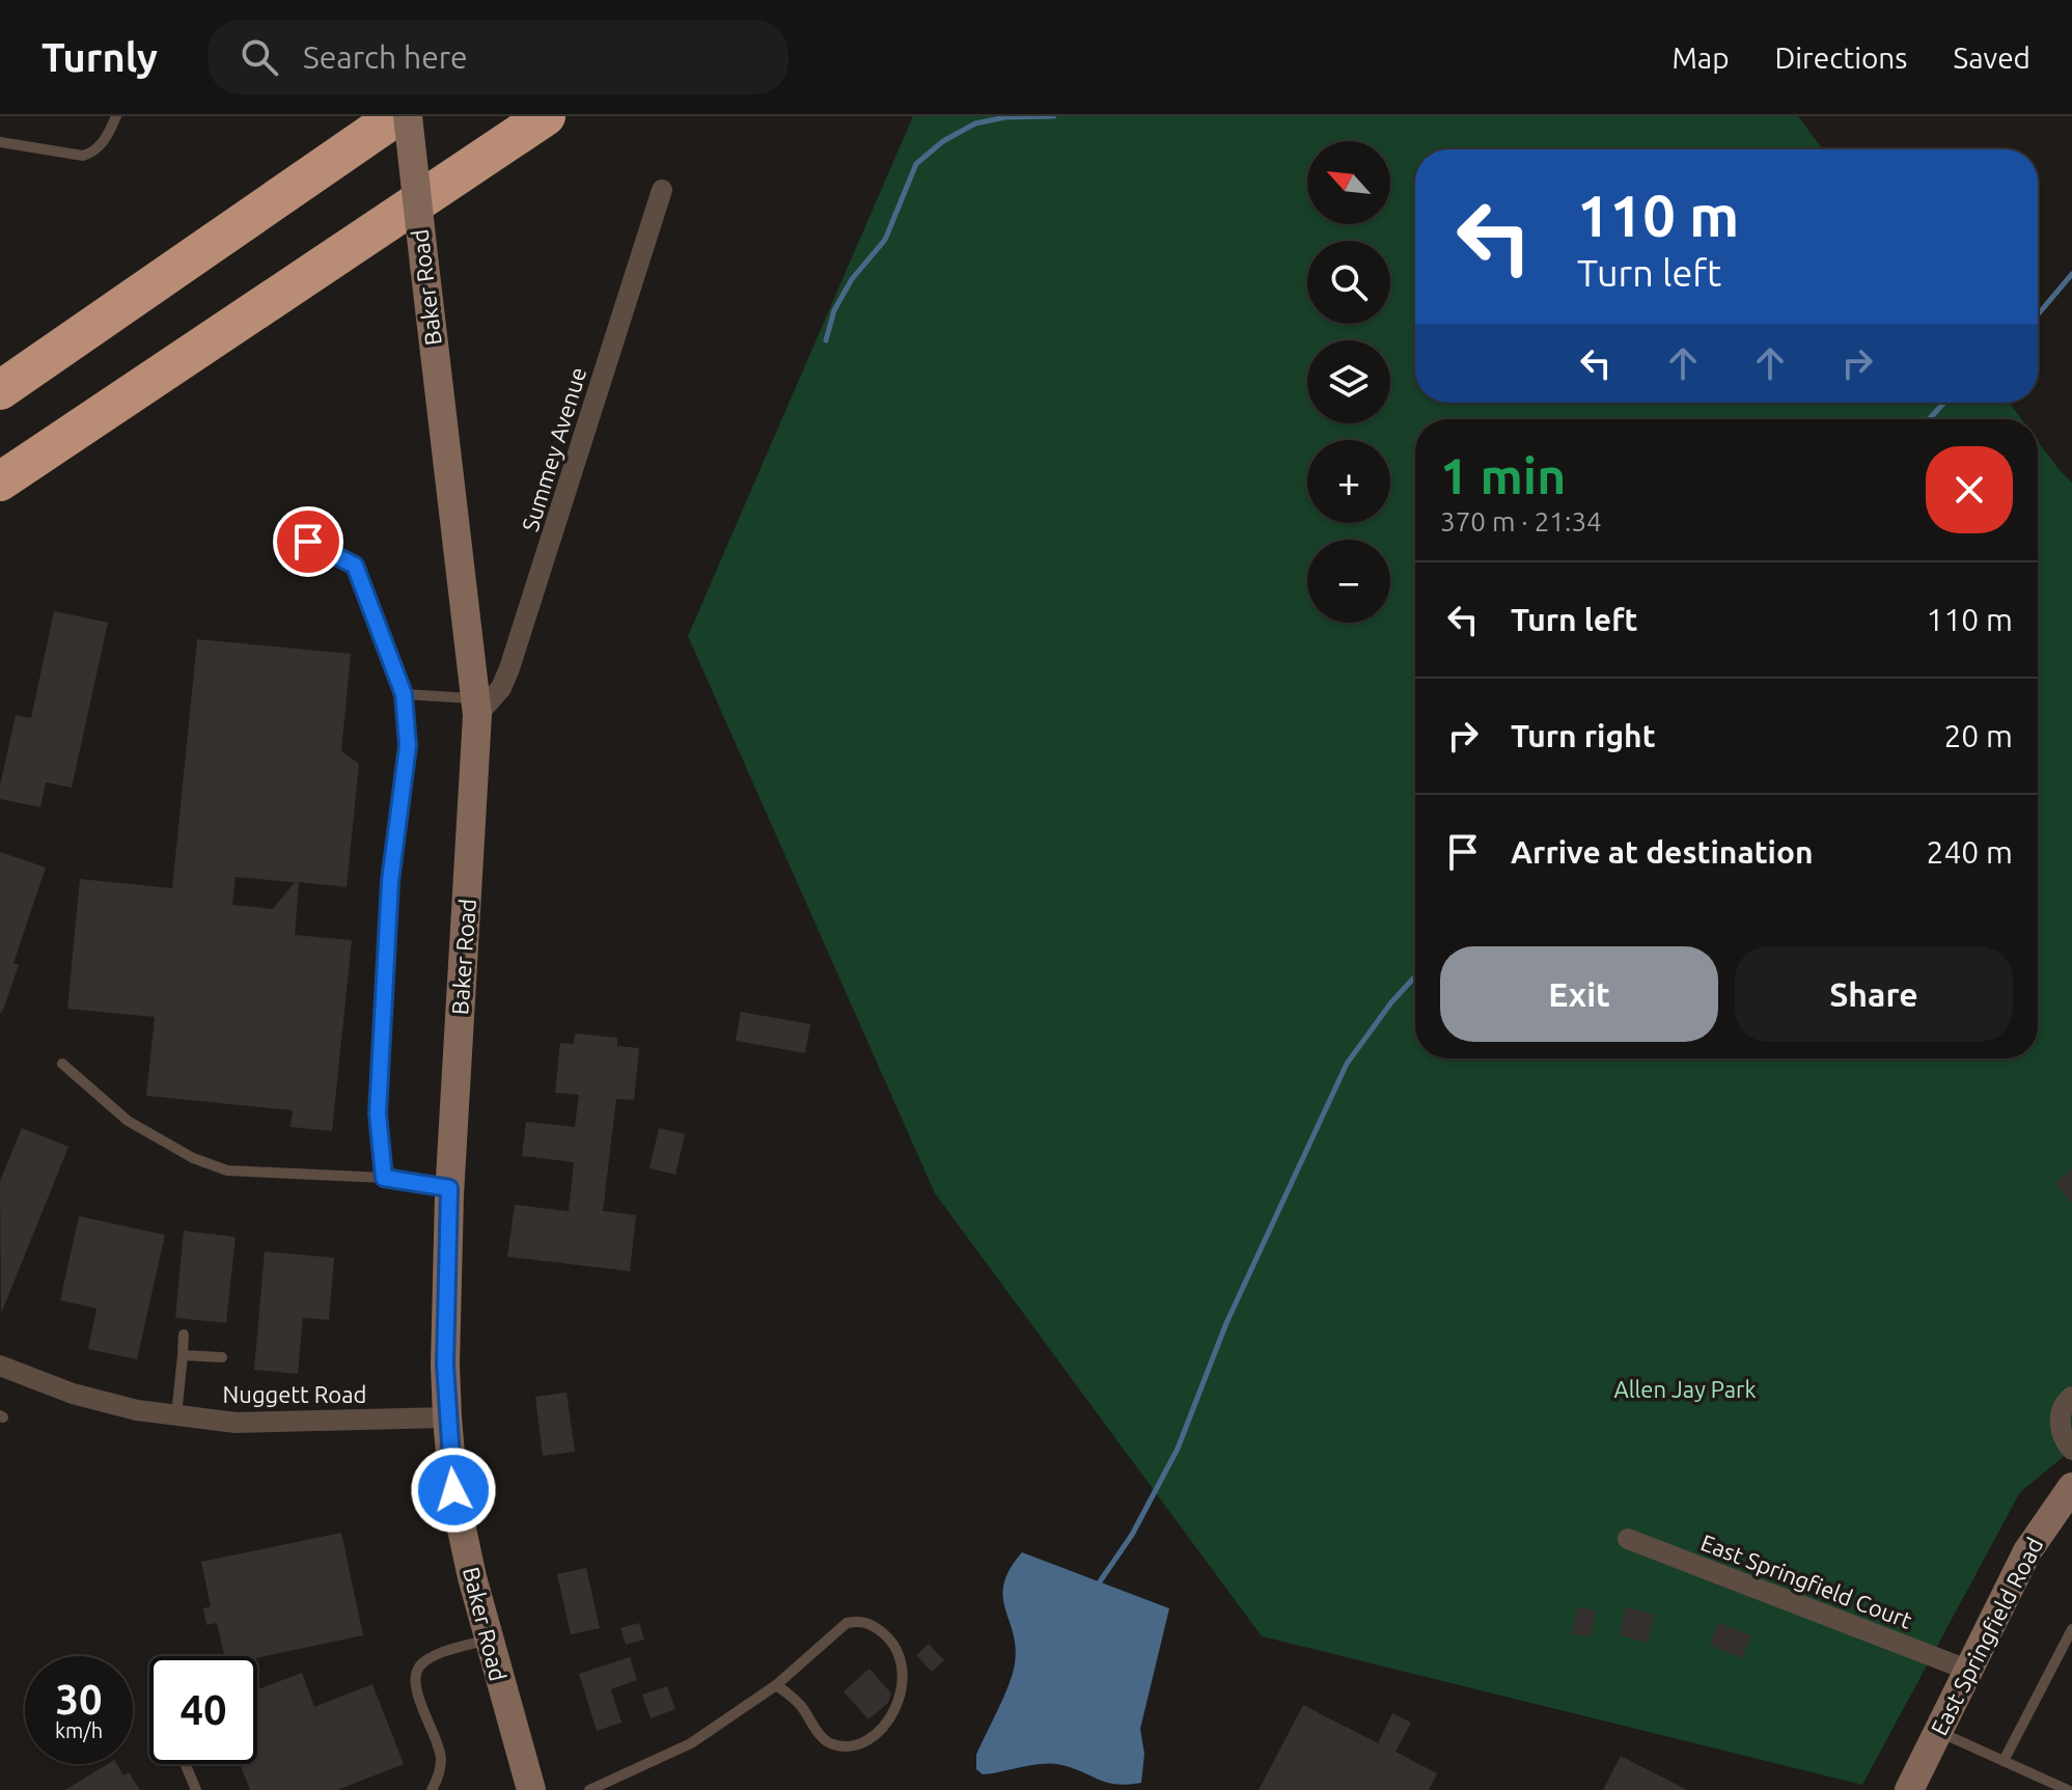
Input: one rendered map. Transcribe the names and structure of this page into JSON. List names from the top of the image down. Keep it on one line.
{"streets":{"street":["Baker Road","Summey Avenue","Nuggett Road","East Springfield Court","East Springfield Road"]},"crossings":[["Baker Road","Summey Avenue"],["Baker Road","Nuggett Road"],["East Springfield Court","East Springfield Road"]],"parks":["Allen Jay Park"],"north":"top left","page":{"header":"Turnly","search":"Search here","nav":["Map","Directions","Saved"],"map_buttons":["+","−"],"turn":["110 m","Turn left"],"heading":["1 min","370 m · 21:34"],"list":[{"name":"Turn left","value":"110 m"},{"name":"Turn right","value":"20 m"},{"name":"Arrive at destination","value":"240 m"}],"buttons":["Exit","Share"],"speed":"30 km/h","limit":"40"}}
